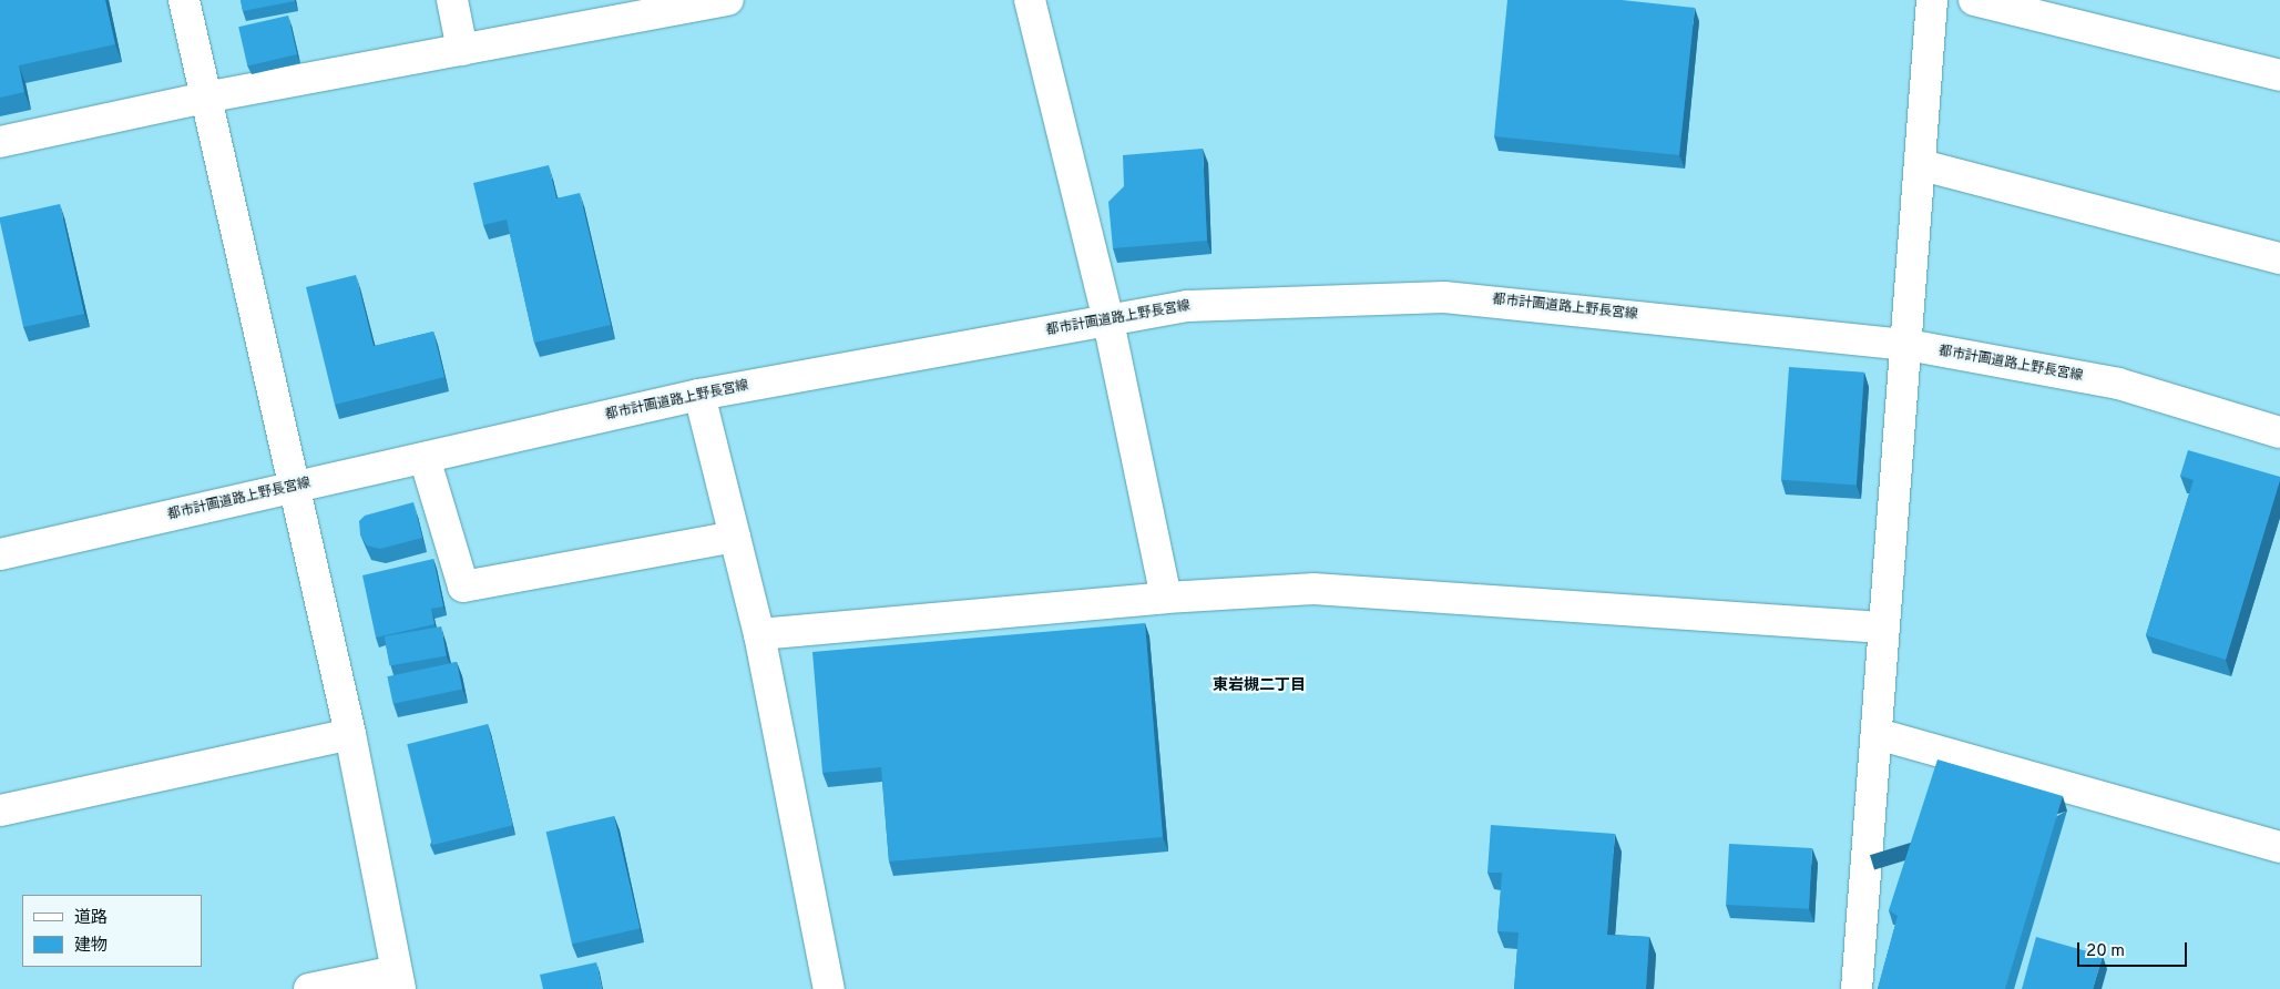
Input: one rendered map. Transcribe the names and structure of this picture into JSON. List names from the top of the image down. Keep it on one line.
{"streets":{"street":["都市計画道路上野長宮線"]},"districts":["東岩槻二丁目"],"legend":["道路","建物"],"scale_bar":"20 m"}
